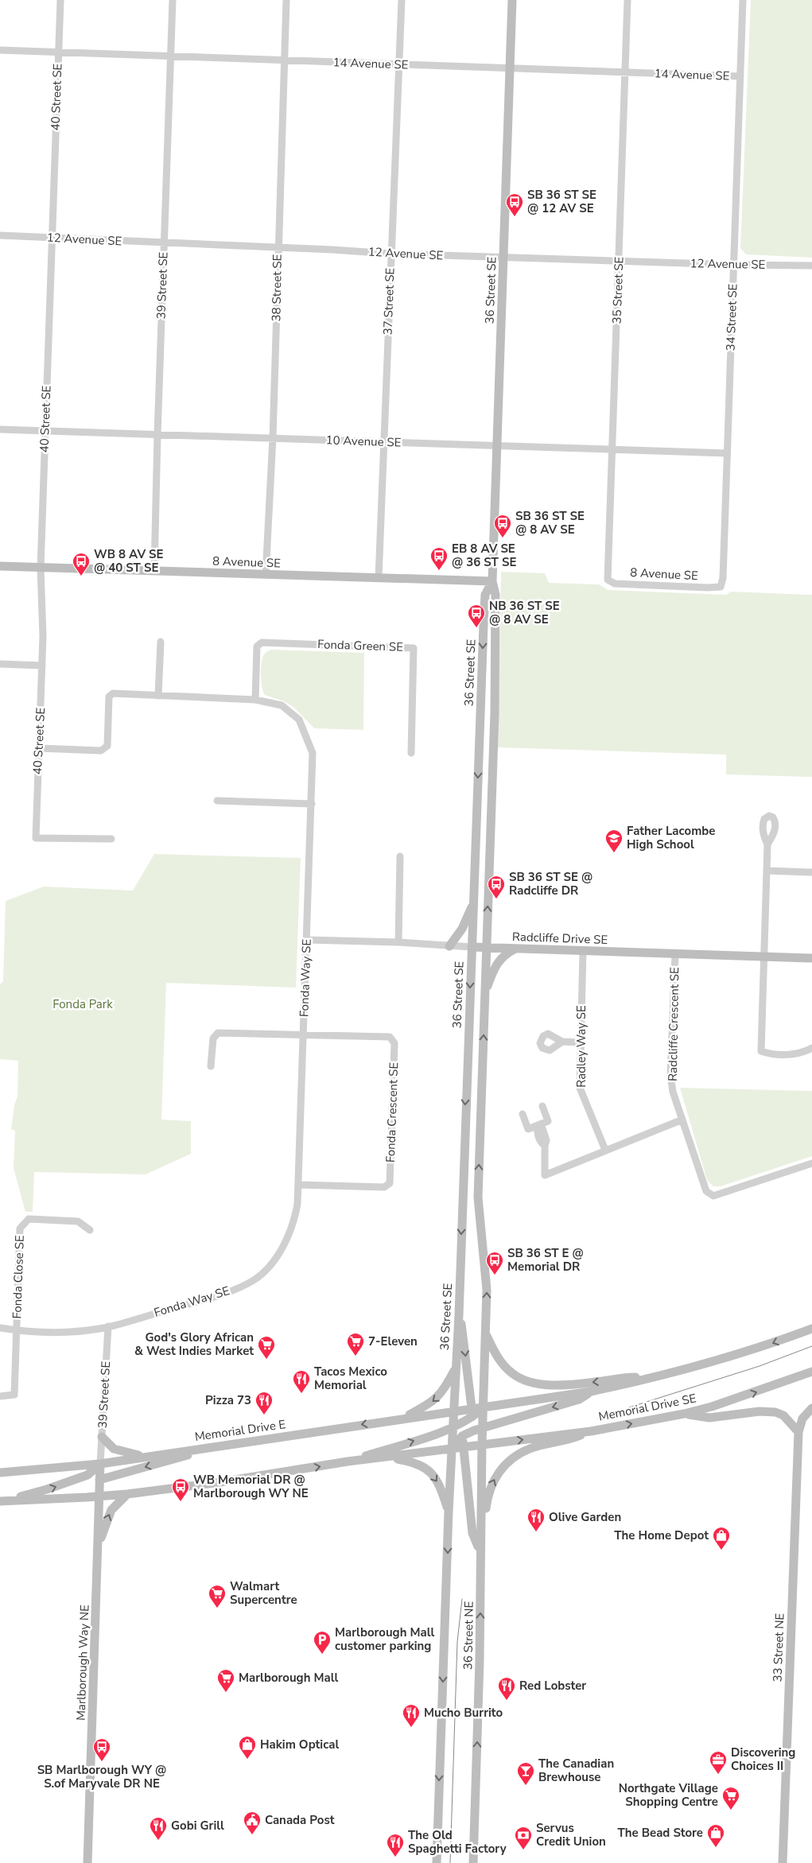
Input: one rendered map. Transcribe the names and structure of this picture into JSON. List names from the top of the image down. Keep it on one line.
{"streets":{"main road":["36 Street SE","8 Avenue SE","Radcliffe Drive SE","Memorial Drive SE","Memorial Drive E","36 Street NE","33 Street NE","Marlborough Way NE"],"street":["14 Avenue SE","40 Street SE","12 Avenue SE","39 Street SE","38 Street SE","35 Street SE","37 Street SE","34 Street SE","10 Avenue SE","Fonda Green SE","Fonda Way SE","Radcliffe Crescent SE","Radley Way SE","Fonda Crescent SE","Fonda Close SE"]},"crossings":[["14 Avenue SE","40 Street SE"],["14 Avenue SE","39 Street SE"],["14 Avenue SE","38 Street SE"],["14 Avenue SE","36 Street SE"],["14 Avenue SE","35 Street SE"],["14 Avenue SE","37 Street SE"],["14 Avenue SE","34 Street SE"],["40 Street SE","12 Avenue SE"],["40 Street SE","10 Avenue SE"],["40 Street SE","8 Avenue SE"],["40 Street SE","Fonda Way SE"],["12 Avenue SE","39 Street SE"],["12 Avenue SE","38 Street SE"],["12 Avenue SE","36 Street SE"],["12 Avenue SE","35 Street SE"],["12 Avenue SE","37 Street SE"],["12 Avenue SE","34 Street SE"],["39 Street SE","10 Avenue SE"],["39 Street SE","8 Avenue SE"],["39 Street SE","Fonda Way SE"],["39 Street SE","Memorial Drive E"],["39 Street SE","Marlborough Way NE"],["38 Street SE","10 Avenue SE"],["38 Street SE","8 Avenue SE"],["36 Street SE","10 Avenue SE"],["36 Street SE","8 Avenue SE"],["36 Street SE","Radcliffe Drive SE"],["36 Street SE","Memorial Drive E"],["36 Street SE","36 Street NE"],["35 Street SE","10 Avenue SE"],["35 Street SE","8 Avenue SE"],["37 Street SE","10 Avenue SE"],["37 Street SE","8 Avenue SE"],["34 Street SE","10 Avenue SE"],["34 Street SE","8 Avenue SE"],["Fonda Green SE","Fonda Way SE"],["Radcliffe Drive SE","Fonda Way SE"],["Radcliffe Drive SE","Radcliffe Crescent SE"],["Radcliffe Drive SE","Radley Way SE"],["Fonda Way SE","Fonda Crescent SE"],["Fonda Way SE","Fonda Close SE"],["Memorial Drive SE","36 Street NE"],["Memorial Drive E","36 Street NE"],["Memorial Drive E","Marlborough Way NE"]],"parks":["Fonda Park"],"places":{"bus stop":["SB 36 ST SE @ 12 AV SE","SB 36 ST SE @ 8 AV SE","EB 8 AV SE @ 36 ST SE","WB 8 AV SE @ 40 ST SE","NB 36 ST SE @ 8 AV SE","SB 36 ST SE @ Radcliffe DR","SB 36 ST E @ Memorial DR","WB Memorial DR @ Marlborough WY NE","SB Marlborough WY @ S.of Maryvale DR NE"],"school or university":["Father Lacombe High School"],"supermarket":["7-Eleven","God's Glory African & West Indies Market","Walmart Supercentre","Marlborough Mall","Northgate Village Shopping Centre"],"restaurant":["Tacos Mexico Memorial","Pizza 73","Olive Garden","Red Lobster","Mucho Burrito","Gobi Grill","The Old Spaghetti Factory"],"shop":["The Home Depot","Hakim Optical","The Bead Store"],"parking":["Marlborough Mall customer parking"],"office":["Discovering Choices II"],"bar":["The Canadian Brewhouse"],"public building":["Canada Post"],"bank":["Servus Credit Union"]}}
